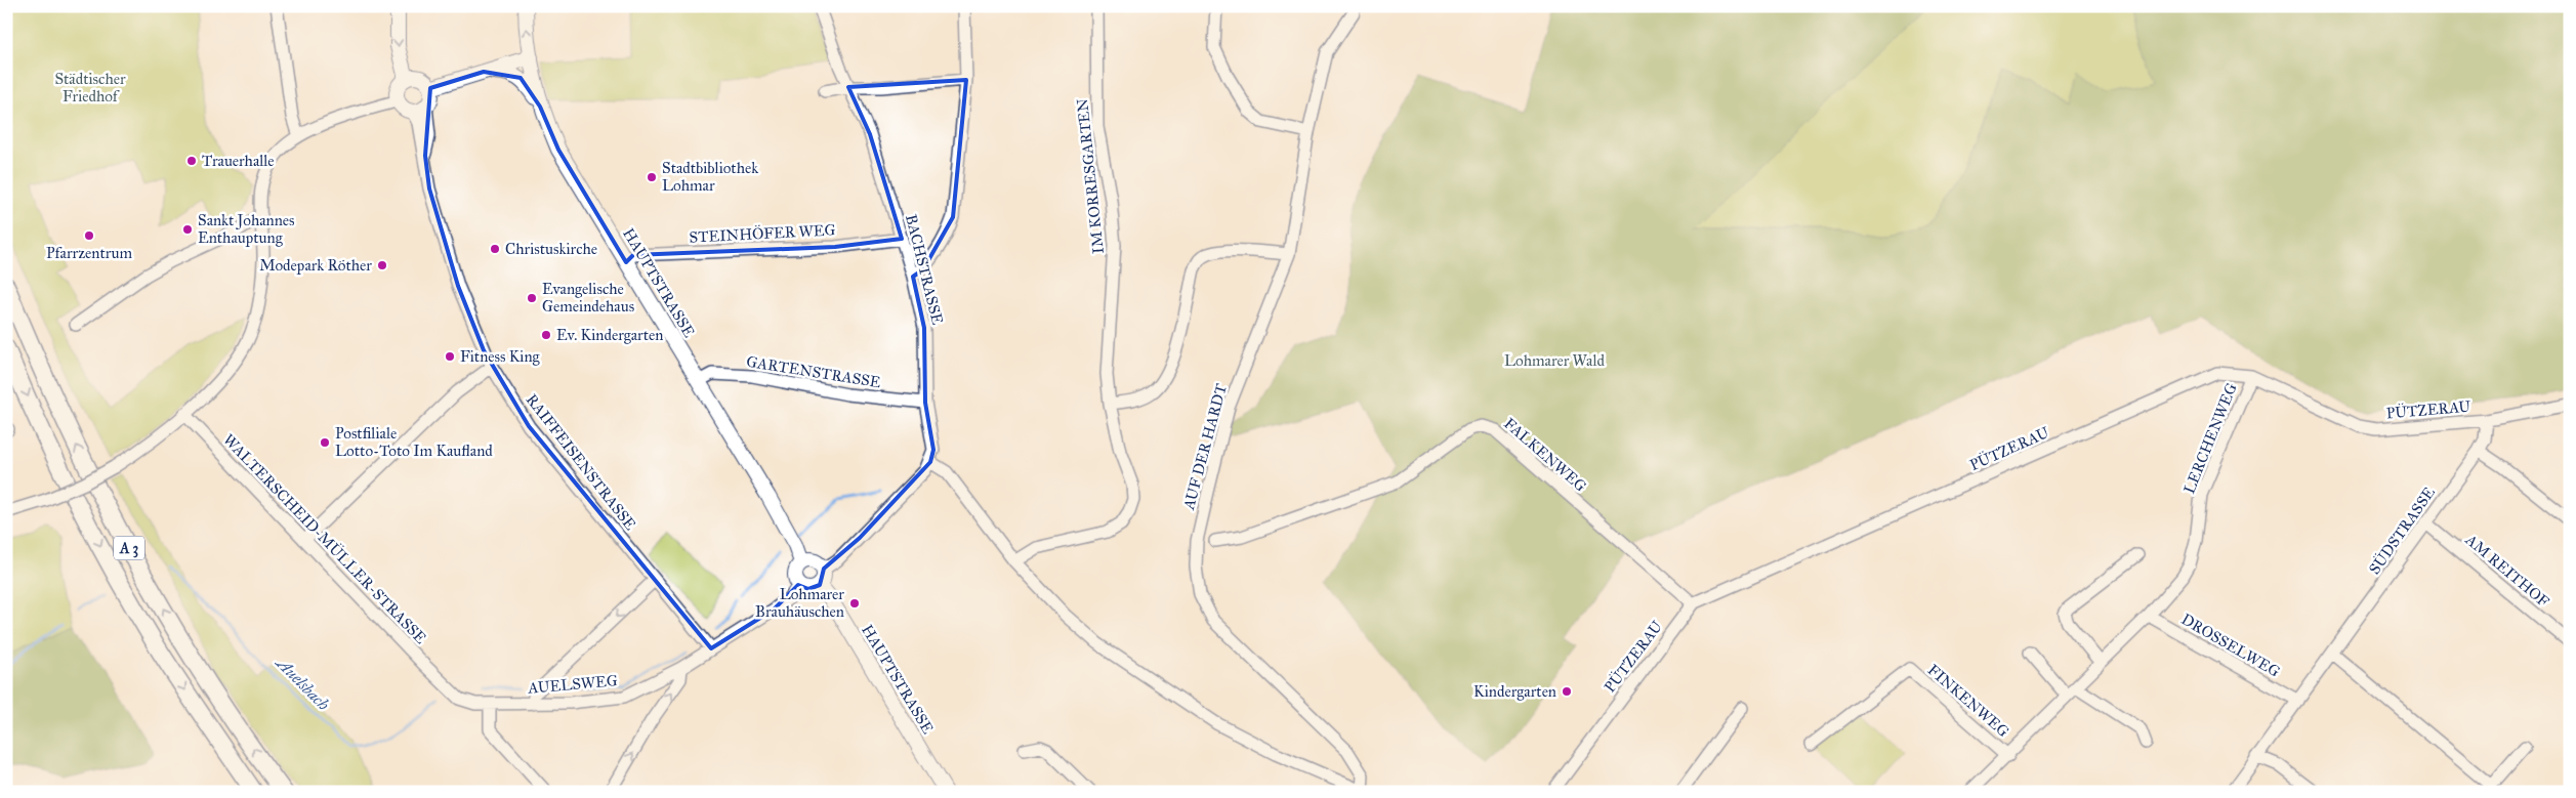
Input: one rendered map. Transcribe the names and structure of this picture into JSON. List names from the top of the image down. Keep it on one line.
{"streets":{"highway":["A 3"],"main road":["HAUPTSTRASSE"],"street":["IM KORRESGARTEN","STEINHÖFER WEG","BACHSTRASSE","GARTENSTRASSE","PÜTZERAU","LERCHENWEG","AUF DER HARDT","FALKENWEG","RAIFFEISENSTRASSE","SÜDSTRASSE","WALTERSCHEID-MÜLLER-STRASSE","AM REITHOF","DROSSELWEG","AUELSWEG","FINKENWEG"]},"crossings":[["STEINHÖFER WEG","BACHSTRASSE"],["STEINHÖFER WEG","HAUPTSTRASSE"],["BACHSTRASSE","GARTENSTRASSE"],["HAUPTSTRASSE","GARTENSTRASSE"],["HAUPTSTRASSE","AUELSWEG"],["PÜTZERAU","LERCHENWEG"],["PÜTZERAU","FALKENWEG"],["PÜTZERAU","SÜDSTRASSE"],["LERCHENWEG","DROSSELWEG"],["LERCHENWEG","FINKENWEG"],["RAIFFEISENSTRASSE","AUELSWEG"],["SÜDSTRASSE","AM REITHOF"],["SÜDSTRASSE","DROSSELWEG"],["WALTERSCHEID-MÜLLER-STRASSE","AUELSWEG"]],"water":["Auelsbach"],"parks":["Städtischer Friedhof","Lohmarer Wald"],"places":["Trauerhalle","Stadtbibliothek Lohmar","Sankt Johannes Enthauptung","Pfarrzentrum","Christuskirche","Modepark Röther","Evangelische Gemeindehaus","Ev. Kindergarten","Fitness King","Postfiliale Lotto-Toto Im Kaufland","Lohmarer Brauhäuschen","Kindergarten"]}
